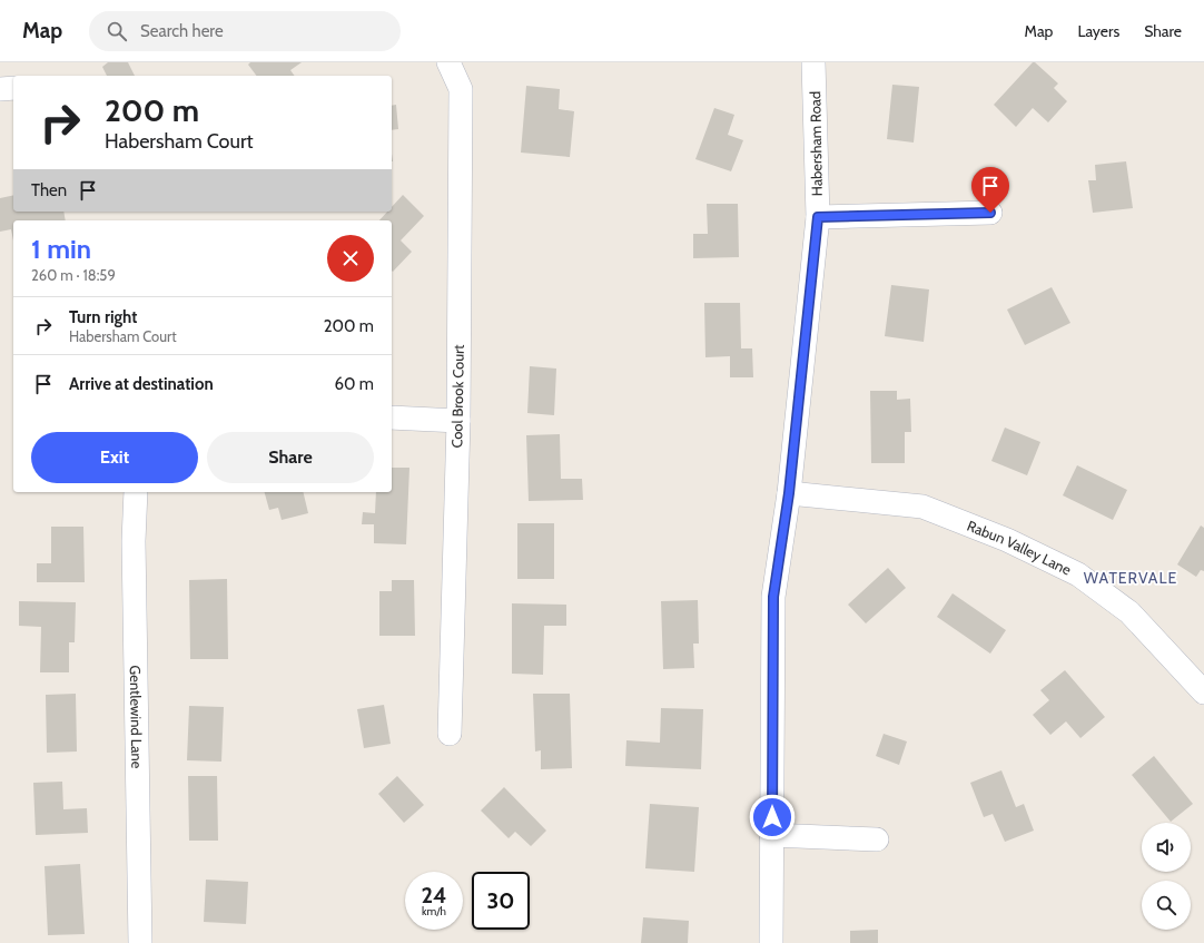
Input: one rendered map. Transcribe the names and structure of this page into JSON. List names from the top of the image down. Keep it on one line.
{"streets":{"street":["Habersham Road","Cool Brook Court","Rabun Valley Lane","Gentlewind Lane"]},"crossings":[["Habersham Road","Rabun Valley Lane"]],"districts":["WATERVALE"],"page":{"header":"Map","search":"Search here","nav":["Map","Layers","Share"],"turn":["200 m","Habersham Court"],"then":"Then","heading":["1 min","260 m · 18:59"],"list":[{"name":"Turn right","note":"Habersham Court","value":"200 m"},{"name":"Arrive at destination","value":"60 m"}],"buttons":["Exit","Share"],"speed":"24 km/h","limit":"30"}}
